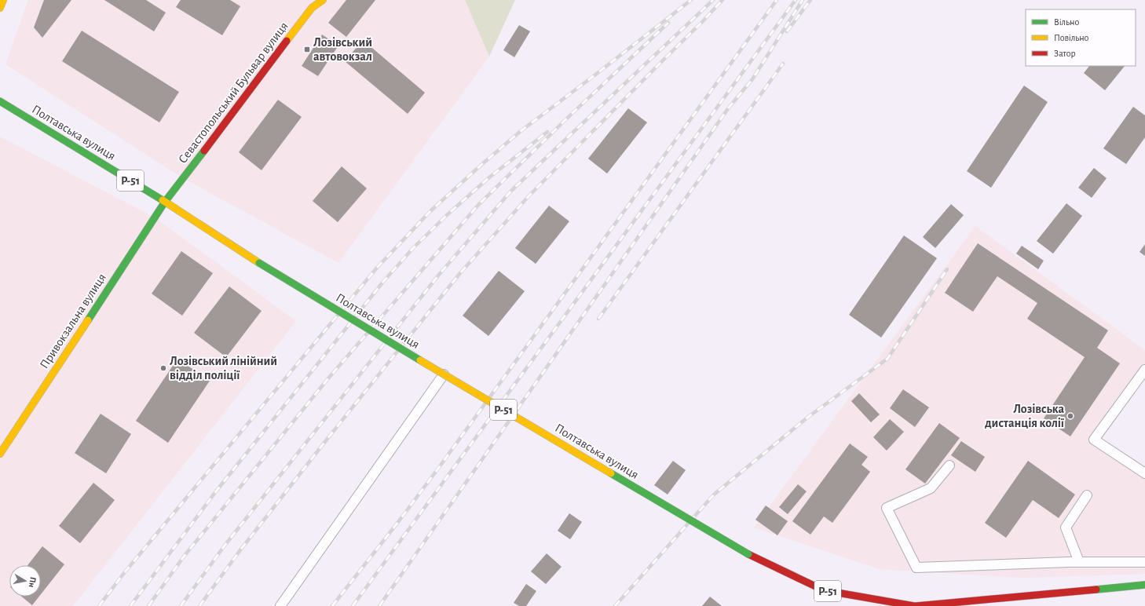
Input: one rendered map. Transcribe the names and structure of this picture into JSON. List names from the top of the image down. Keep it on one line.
{"streets":{"main road":["Севастопольський Бульвар вулиця","Полтавська вулиця","Р-51","Привокзальна вулиця"]},"crossings":[["Севастопольський Бульвар вулиця","Полтавська вулиця"],["Севастопольський Бульвар вулиця","Привокзальна вулиця"],["Полтавська вулиця","Р-51"],["Полтавська вулиця","Привокзальна вулиця"]],"places":{"transit":["Лозівський автовокзал"],"other":["Лозівський лінійний відділ поліції","Лозівська дистанція колії"]},"legend":["Вільно","Повільно","Затор"],"north":"right"}
